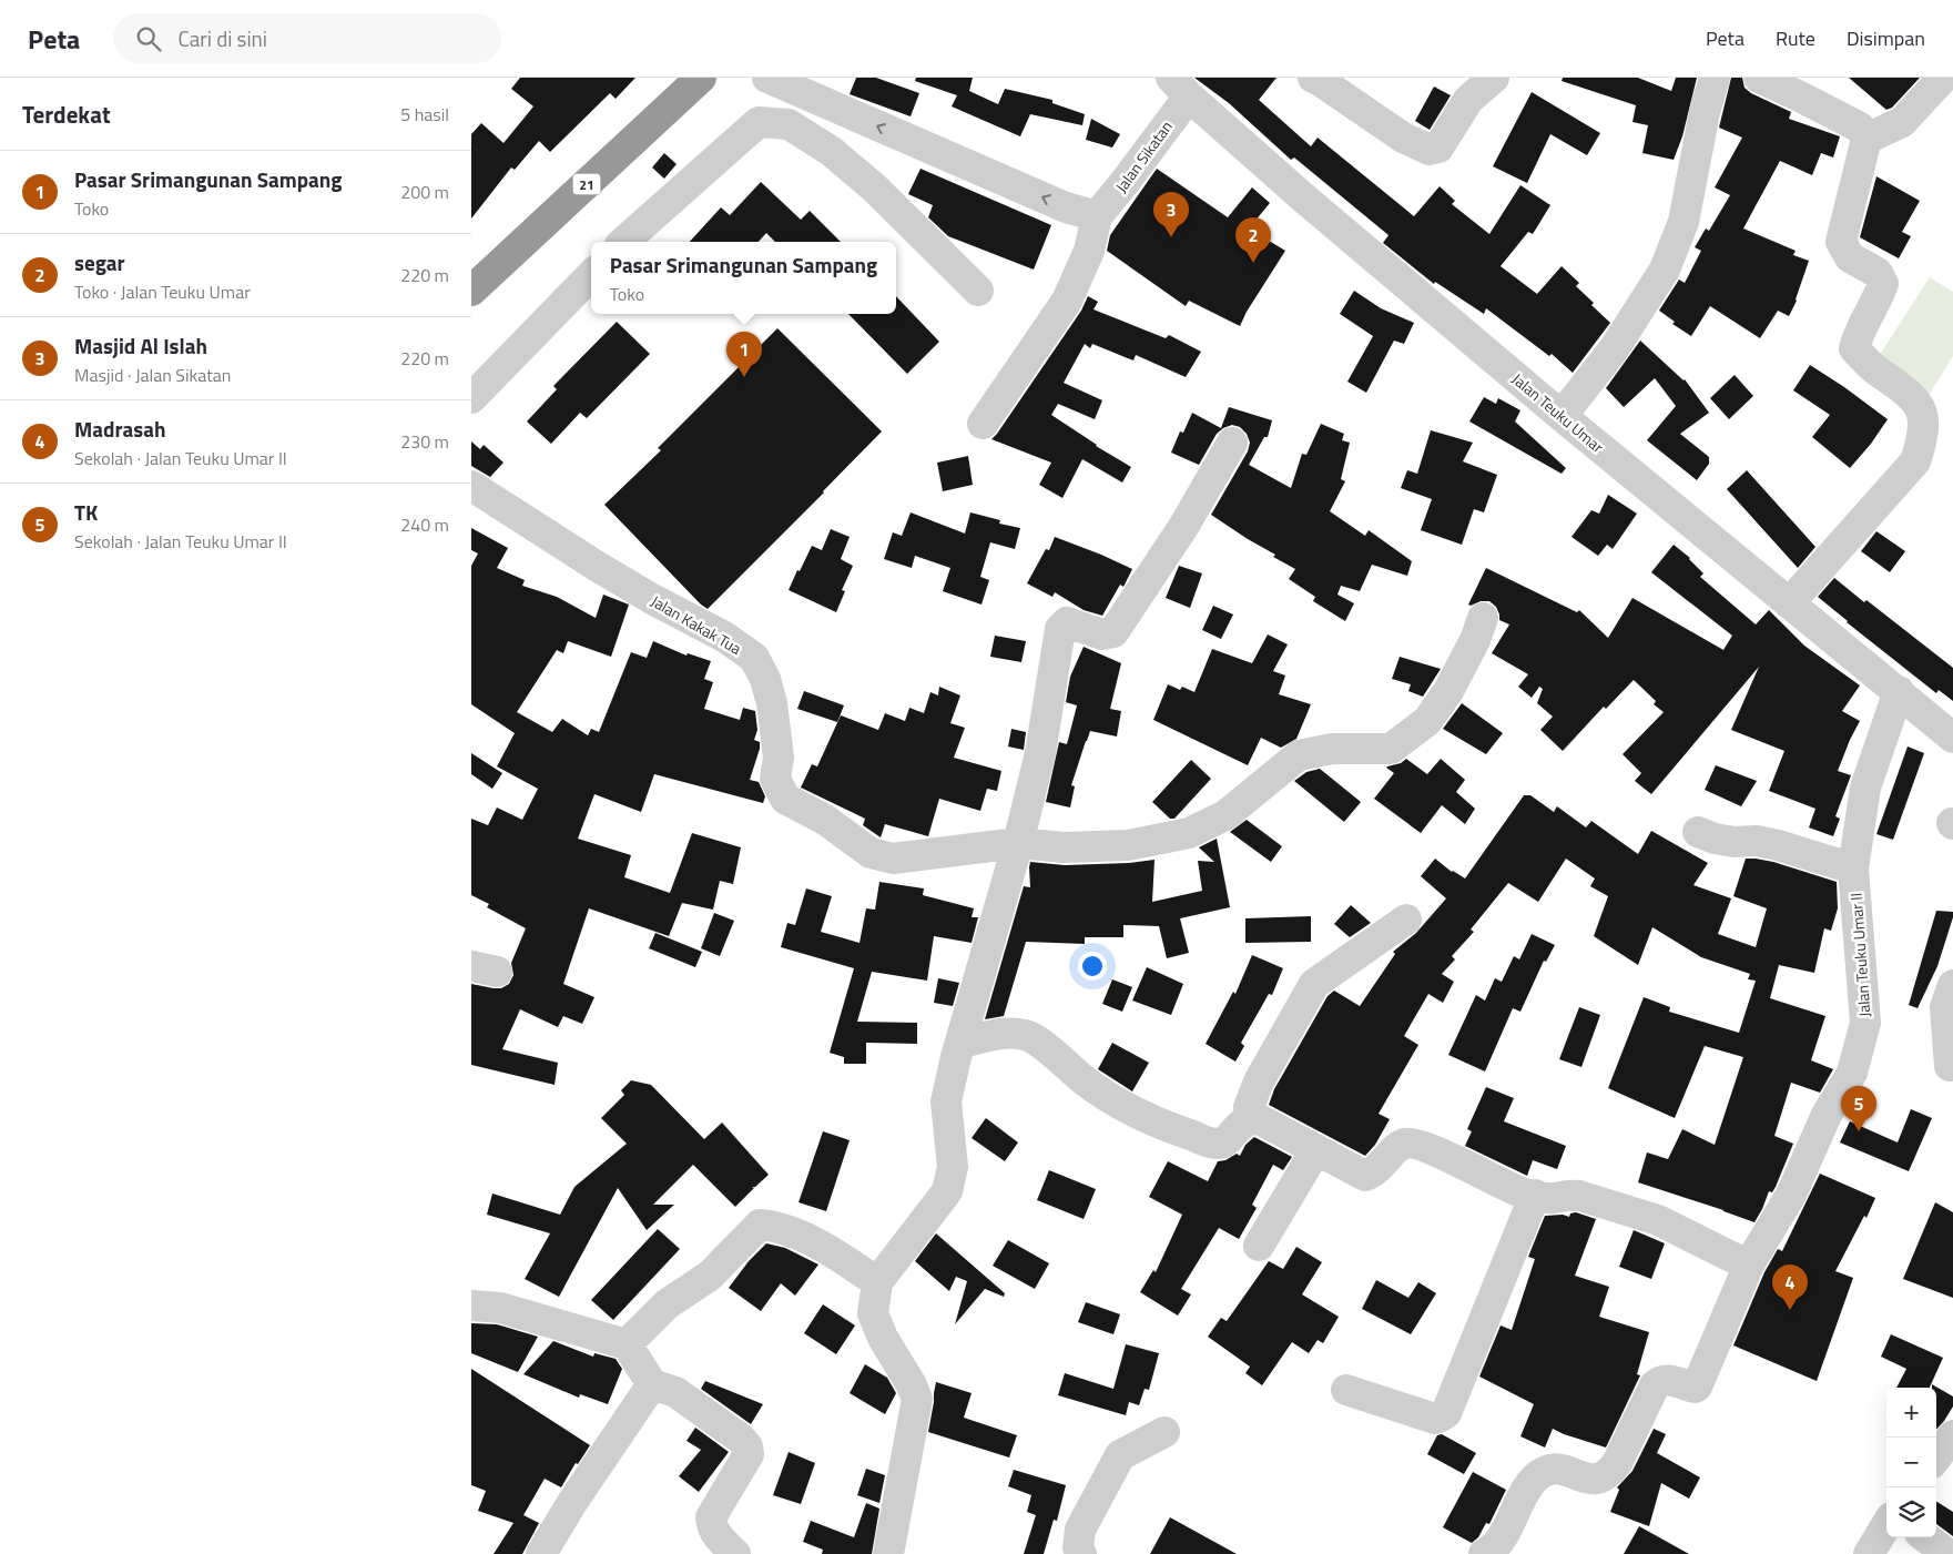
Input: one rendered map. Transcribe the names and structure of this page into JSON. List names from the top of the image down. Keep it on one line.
{"streets":{"highway":["21"],"street":["Jalan Sikatan","Jalan Teuku Umar","Jalan Kakak Tua","Jalan Teuku Umar II"]},"crossings":[["Jalan Sikatan","Jalan Teuku Umar"],["Jalan Teuku Umar","Jalan Teuku Umar II"]],"page":{"header":"Peta","search":"Cari di sini","nav":["Peta","Rute","Disimpan"],"heading":["Terdekat","5 hasil"],"list":[{"mark":"1","name":"Pasar Srimangunan Sampang","note":"Toko","value":"200 m"},{"mark":"2","name":"segar","note":"Toko · Jalan Teuku Umar","value":"220 m"},{"mark":"3","name":"Masjid Al Islah","note":"Masjid · Jalan Sikatan","value":"220 m"},{"mark":"4","name":"Madrasah","note":"Sekolah · Jalan Teuku Umar II","value":"230 m"},{"mark":"5","name":"TK","note":"Sekolah · Jalan Teuku Umar II","value":"240 m"}],"pins":["3","2","1","5","4"],"popup":["Pasar Srimangunan Sampang","Toko"],"map_buttons":["+","−"]}}
